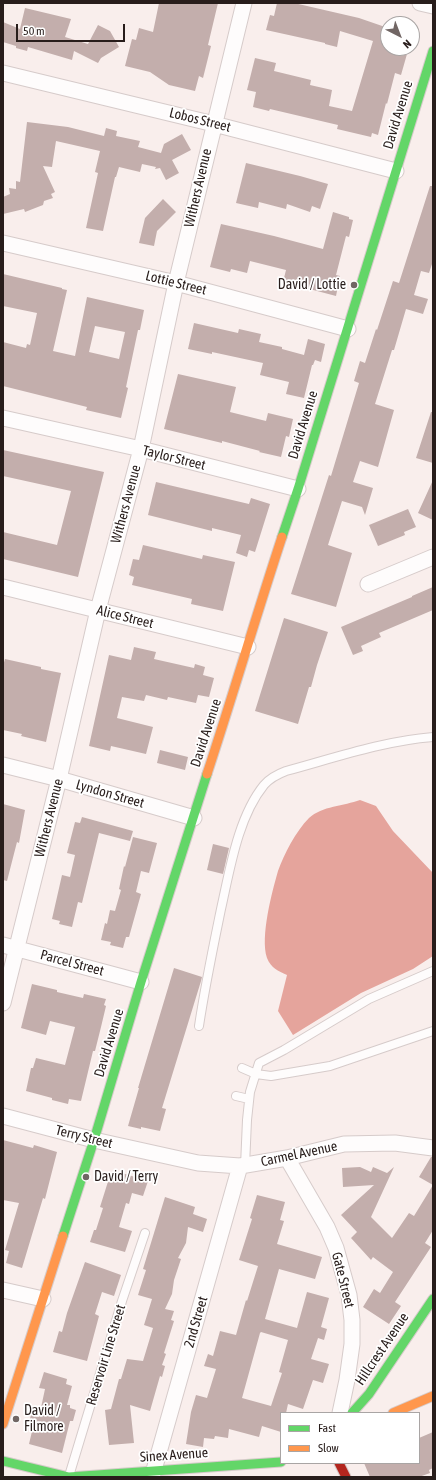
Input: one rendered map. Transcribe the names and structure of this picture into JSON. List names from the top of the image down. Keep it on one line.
{"streets":{"main road":["David Avenue","Hillcrest Avenue","Sinex Avenue"],"street":["Lobos Street","Withers Avenue","Lottie Street","Taylor Street","Alice Street","Lyndon Street","Parcel Street","Terry Street","Carmel Avenue","Gate Street","2nd Street"],"lane":["Reservoir Line Street"]},"crossings":[["David Avenue","Lobos Street"],["David Avenue","Lottie Street"],["David Avenue","Taylor Street"],["David Avenue","Alice Street"],["David Avenue","Lyndon Street"],["David Avenue","Parcel Street"],["David Avenue","Terry Street"],["Lobos Street","Withers Avenue"],["Withers Avenue","Lottie Street"],["Withers Avenue","Taylor Street"],["Withers Avenue","Alice Street"],["Withers Avenue","Lyndon Street"],["Withers Avenue","Parcel Street"],["Terry Street","Carmel Avenue"],["Carmel Avenue","Gate Street"],["Carmel Avenue","2nd Street"],["2nd Street","Sinex Avenue"],["Reservoir Line Street","Sinex Avenue"]],"places":["David / Lottie","David / Terry","David / Filmore"],"legend":["Fast","Slow"],"scale_bar":"50 m","north":"bottom right"}
